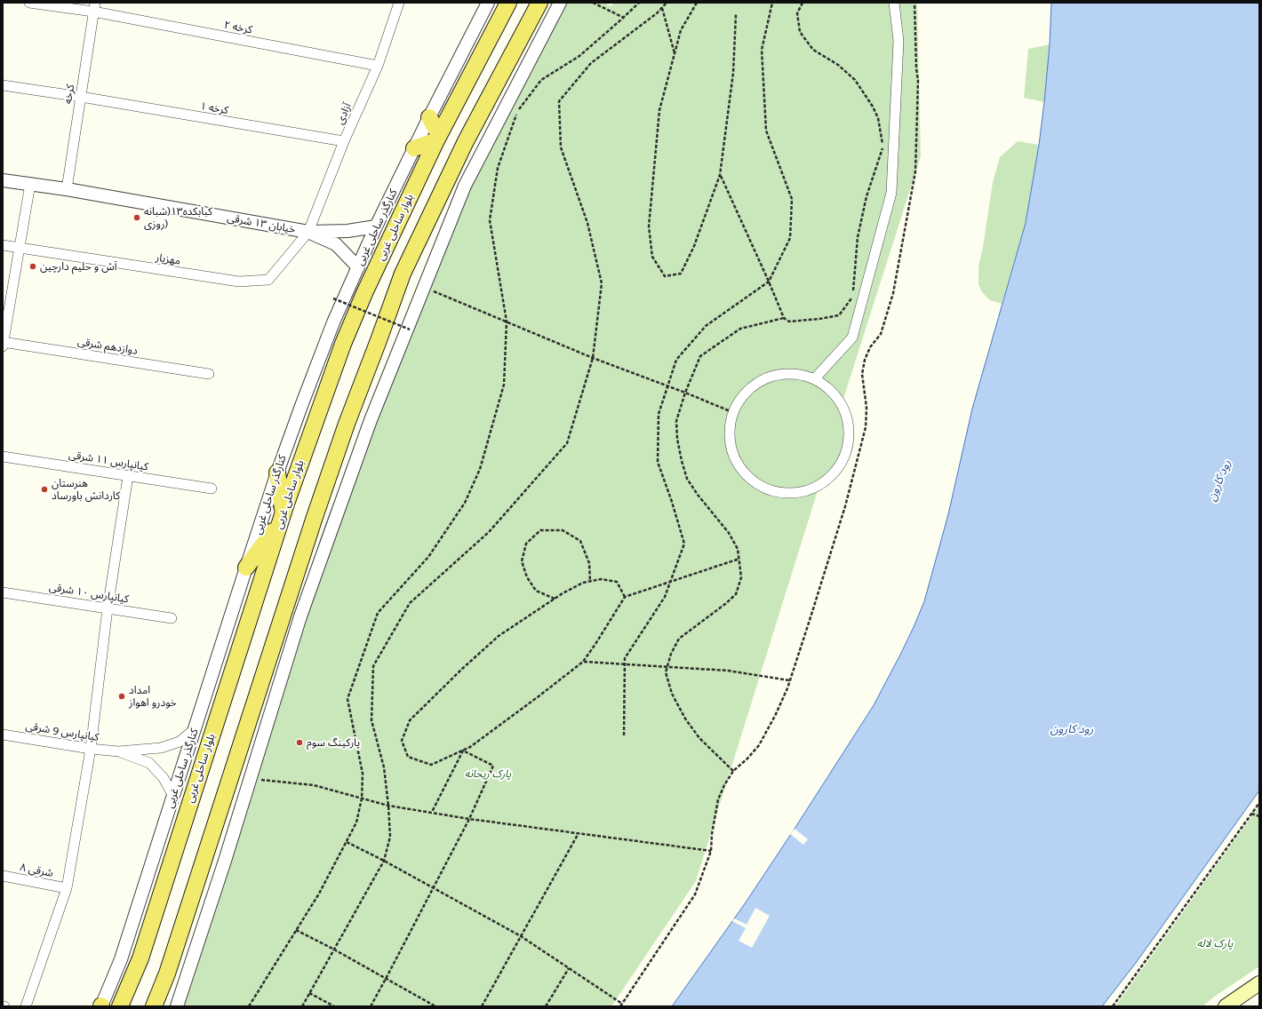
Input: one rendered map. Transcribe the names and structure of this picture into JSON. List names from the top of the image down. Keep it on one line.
{"streets":{"main road":["بلوار ساحلی غربی"],"street":["کرخه ۲","کرخه","کرخه ۱","آزادی","خیابان ۱۳ شرقی","کنارگذر ساحلی غربی","مهزیار","دوازدهم شرقی","کیانپارس ۱۱ شرقی","کیانپارس ۱۰ شرقی","کیانپارس 9 شرقی","۸ شرقی"]},"crossings":[["کرخه ۲","کرخه"],["کرخه ۲","آزادی"],["کرخه","کرخه ۱"],["کرخه","خیابان ۱۳ شرقی"],["کرخه ۱","آزادی"],["آزادی","خیابان ۱۳ شرقی"],["آزادی","مهزیار"],["خیابان ۱۳ شرقی","کنارگذر ساحلی غربی"],["خیابان ۱۳ شرقی","مهزیار"]],"water":["رود کارون"],"parks":["پارک ریحانه","پارک لاله"],"places":["کبابکده۱۳(شبانه روزی)","آش و حلیم دارچین","هنرستان کاردانش باورساد","امداد خودرو اهواز","پارکینگ سوم"]}
